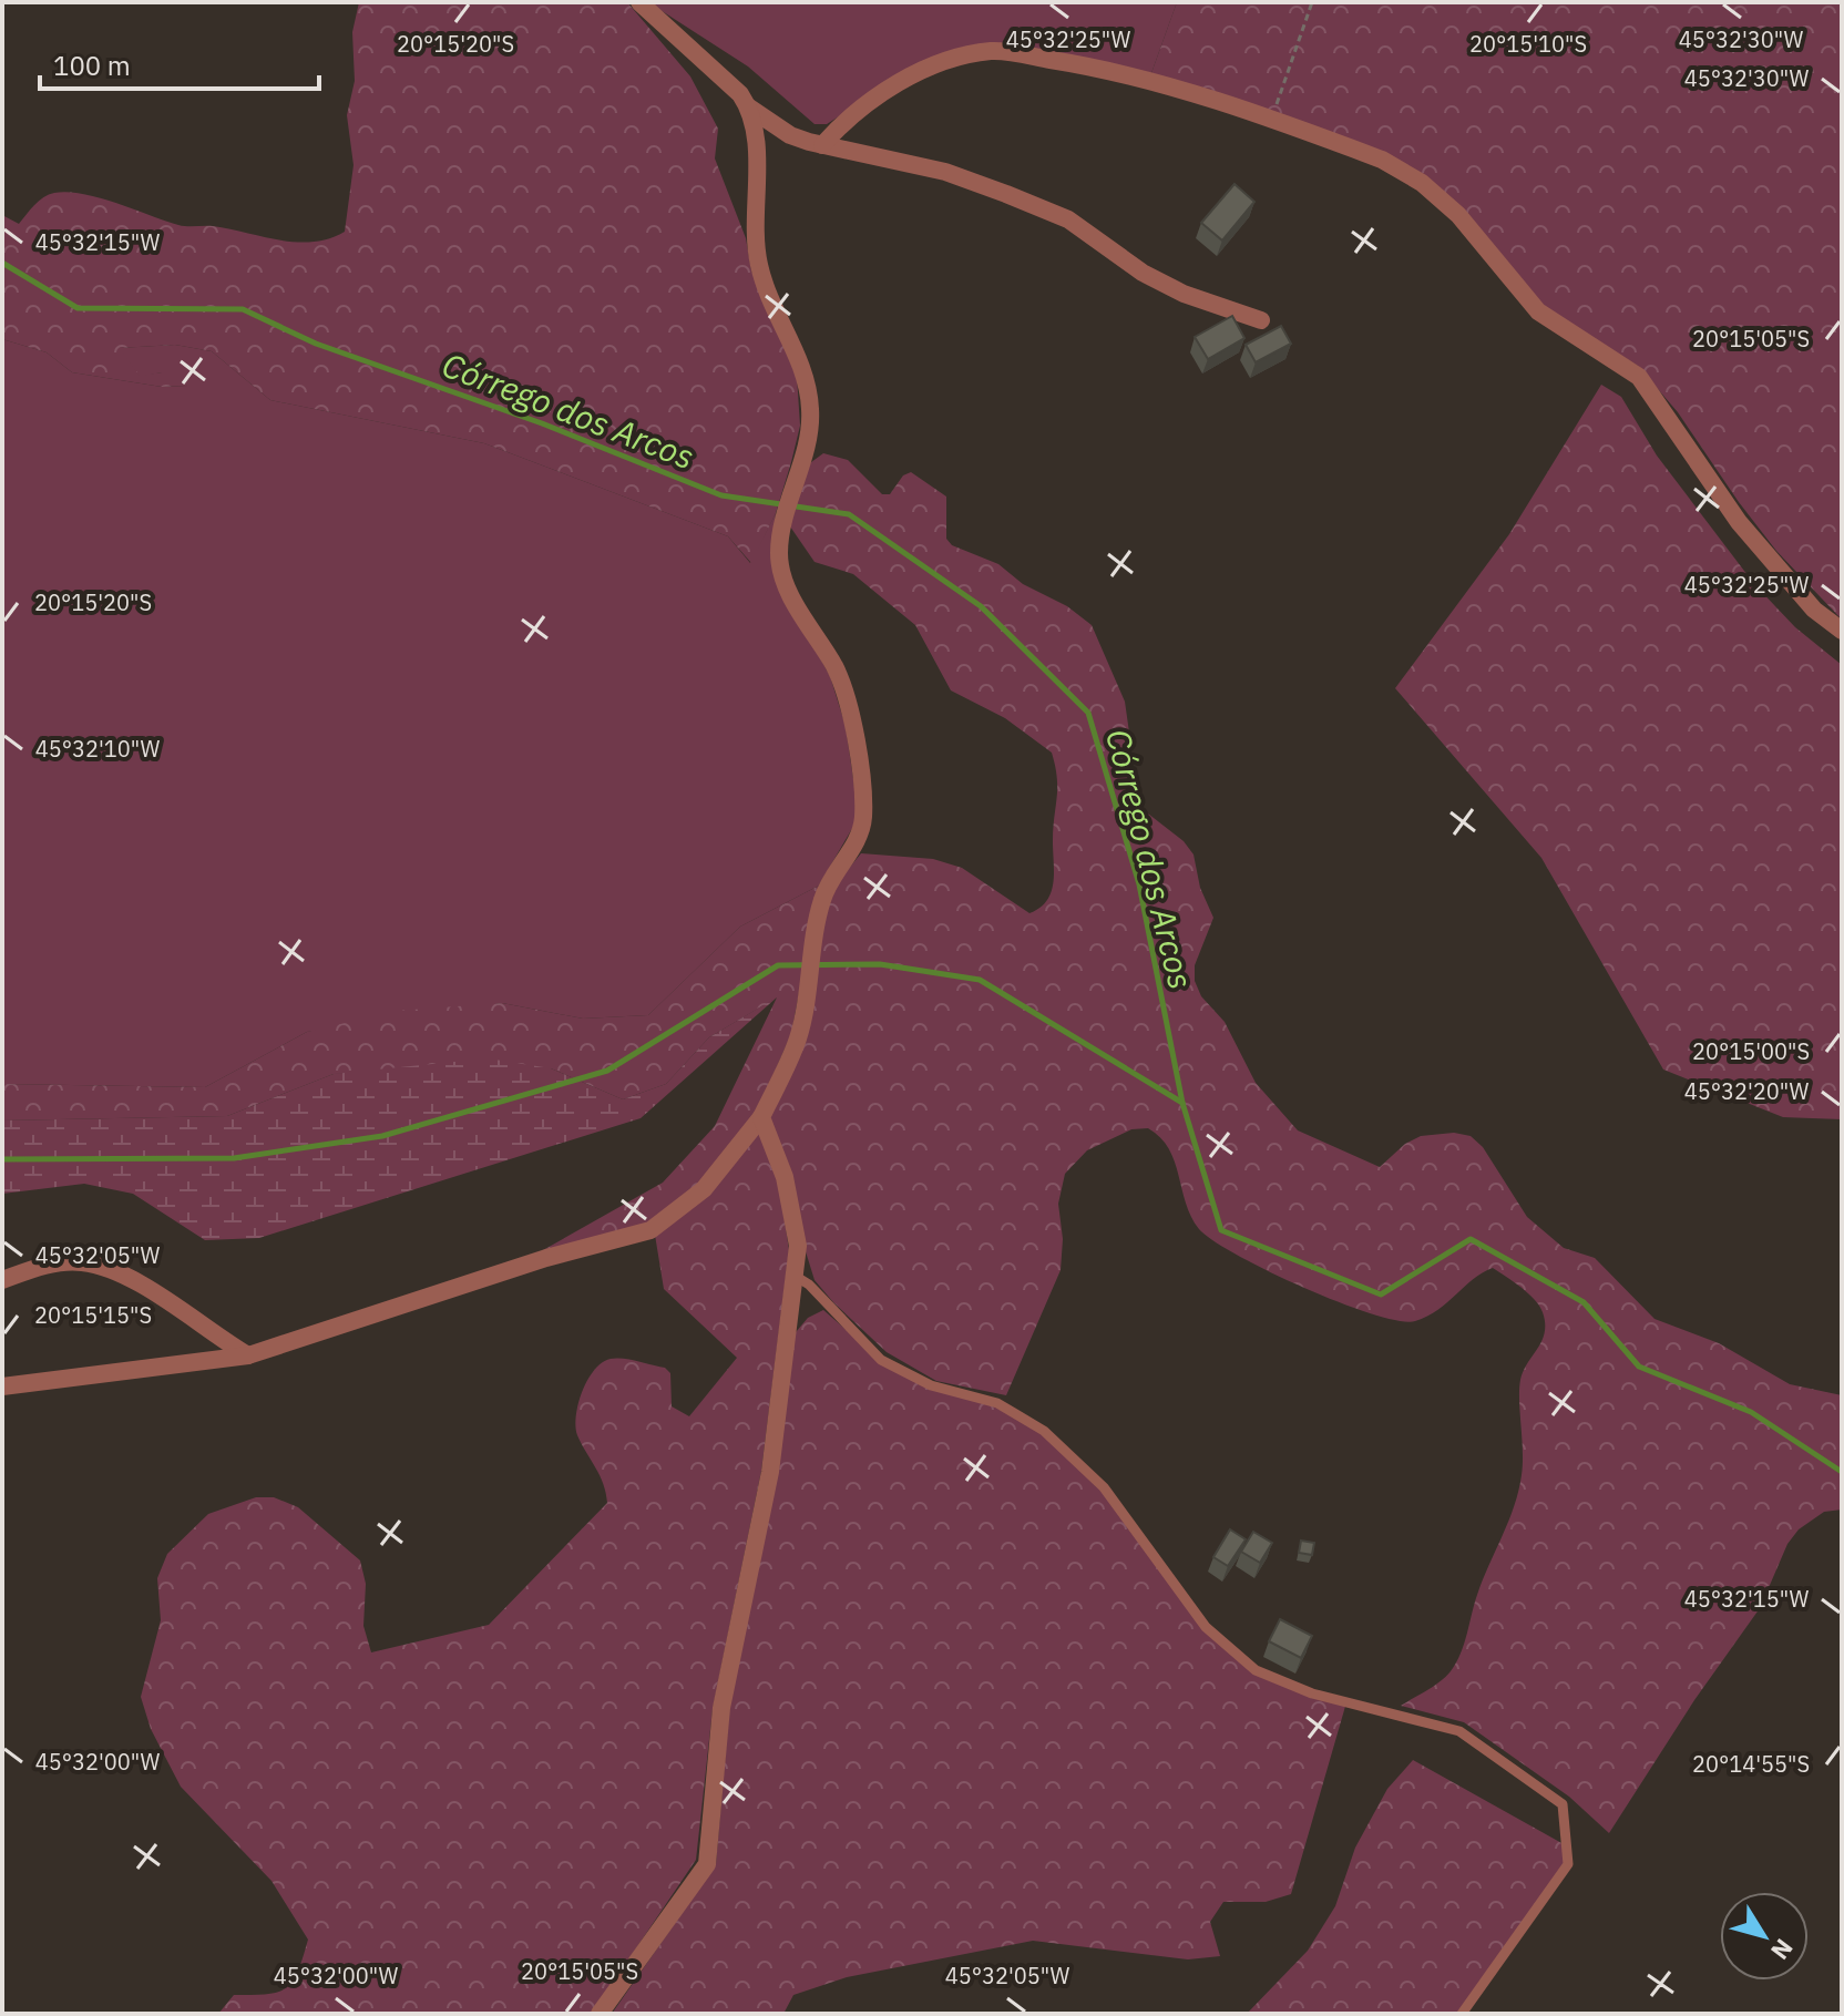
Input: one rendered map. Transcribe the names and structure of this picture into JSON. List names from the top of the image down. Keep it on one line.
{"water":["Córrego dos Arcos"],"scale_bar":"100 m","north":"bottom right","coordinates":["45°32'25\"W","45°32'30\"W","20°15'20\"S","20°15'10\"S","45°32'15\"W","20°15'05\"S","45°32'10\"W","20°15'00\"S","45°32'20\"W","45°32'05\"W","20°15'15\"S","45°32'00\"W","20°14'55\"S"]}
